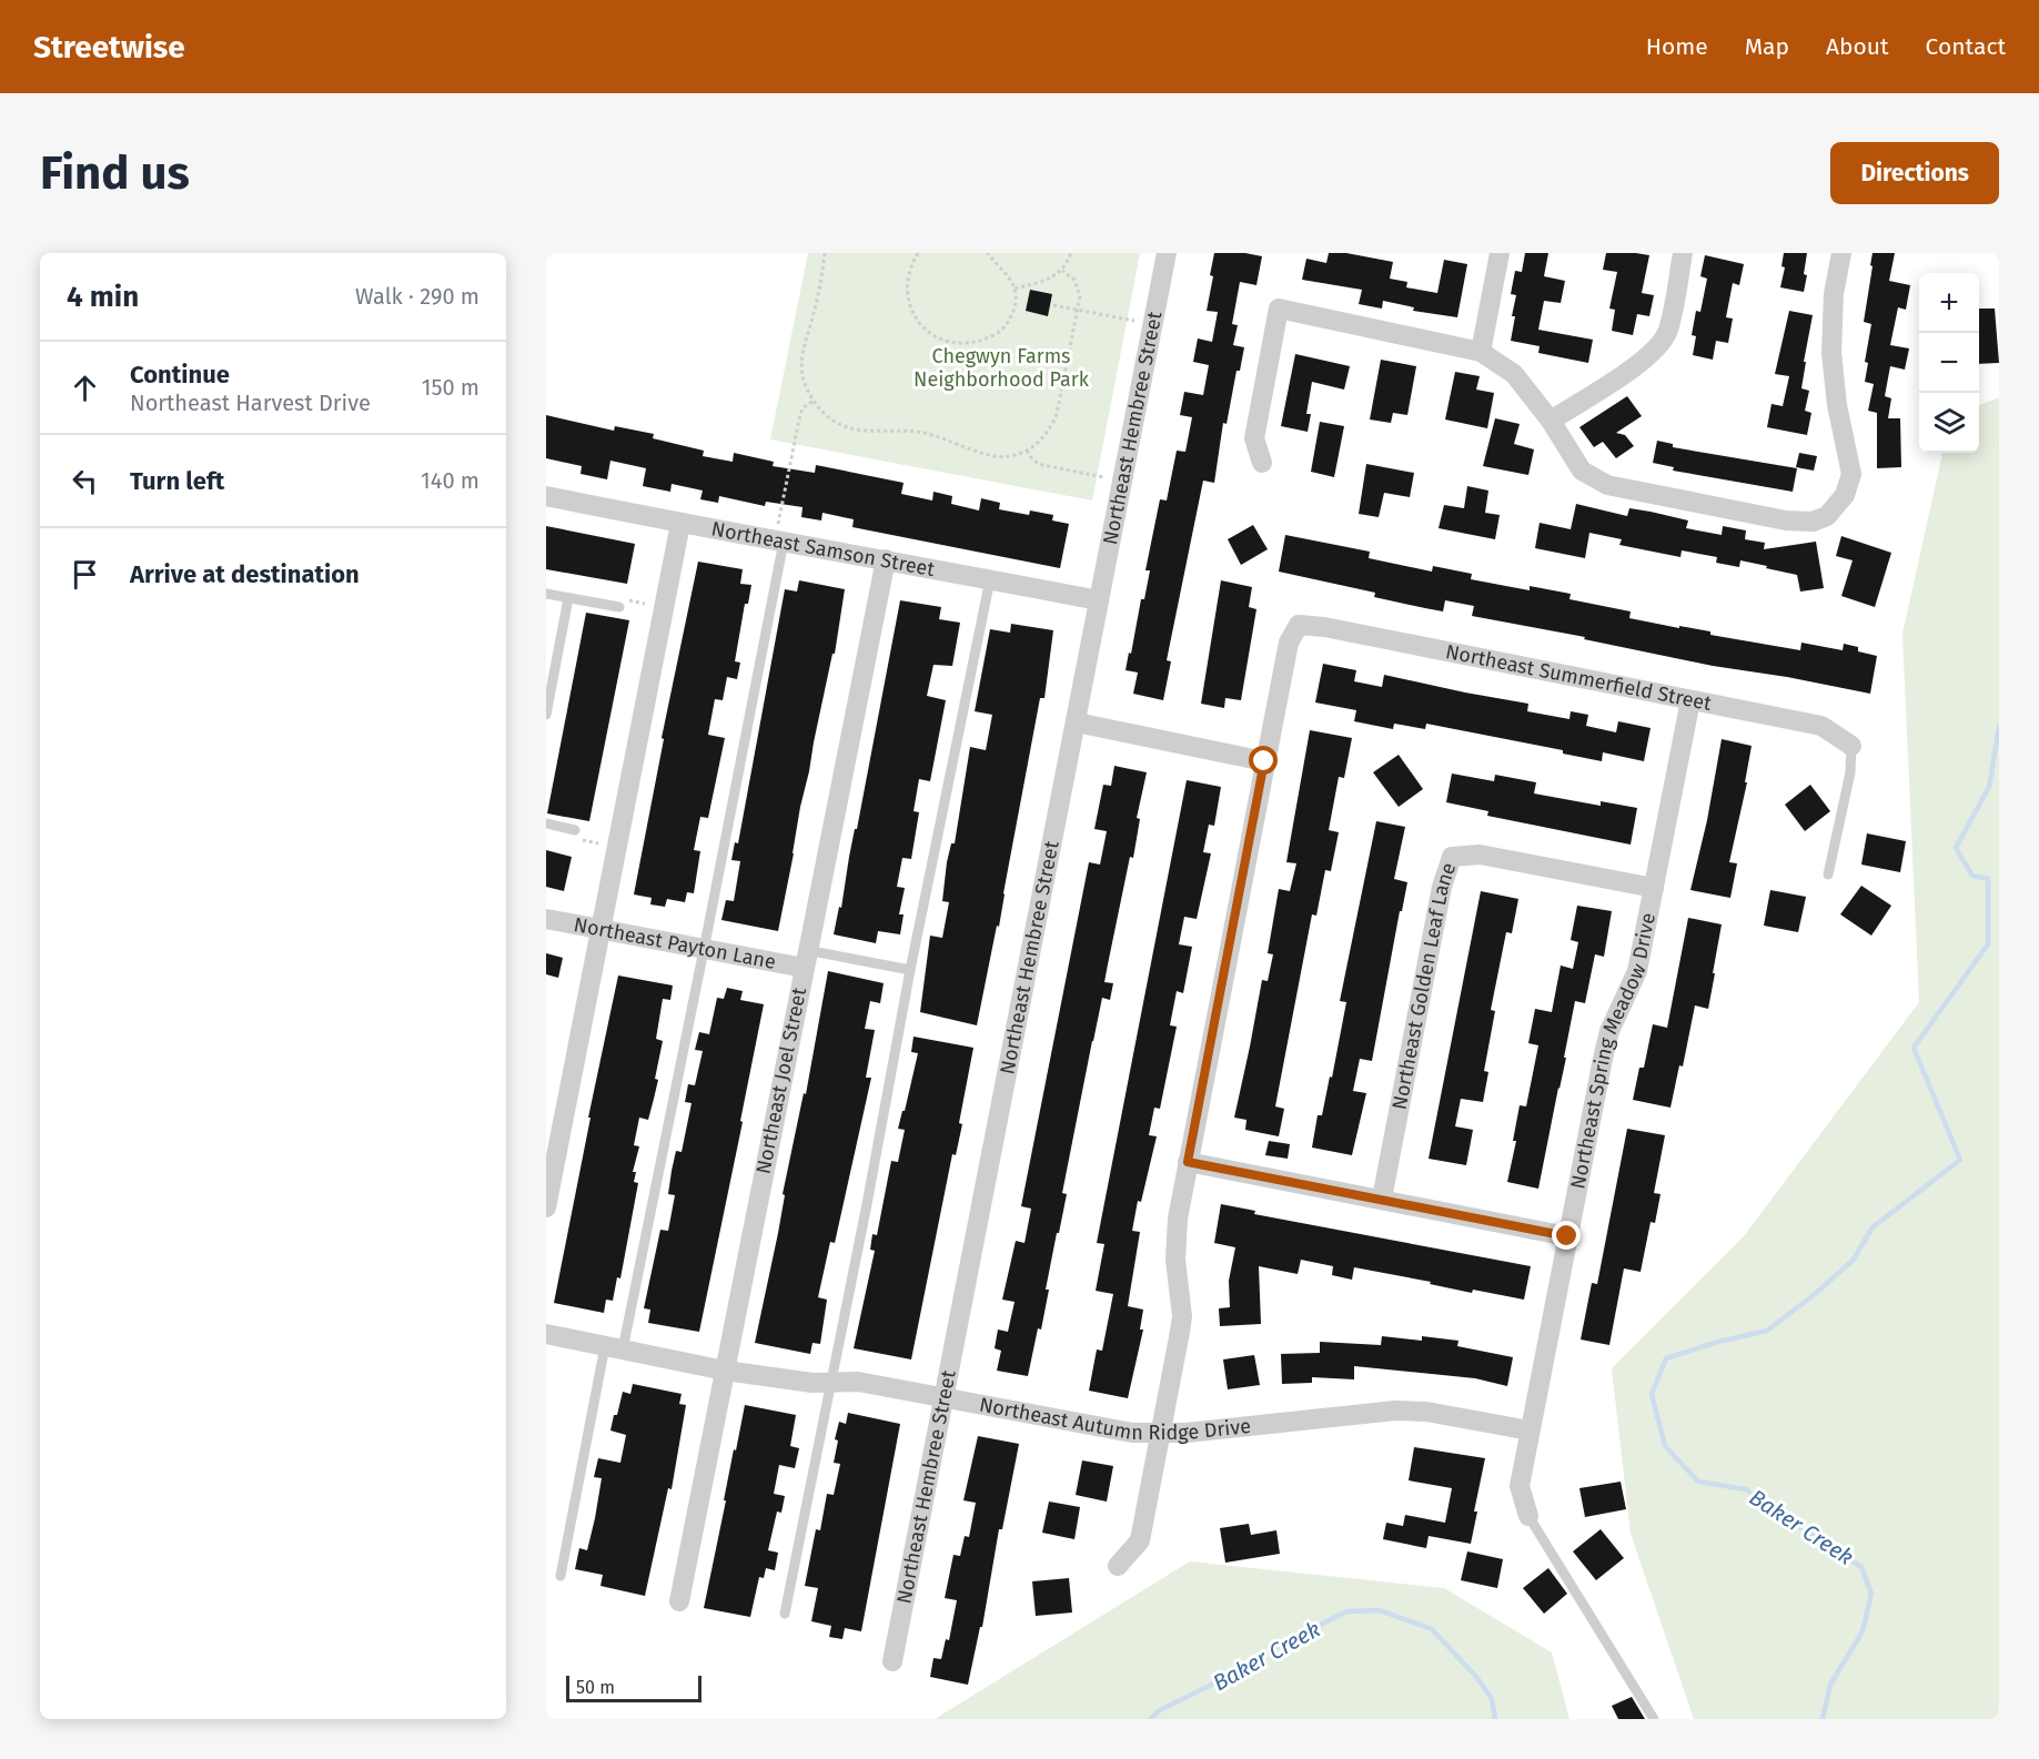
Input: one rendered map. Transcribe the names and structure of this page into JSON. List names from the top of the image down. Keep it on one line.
{"streets":{"street":["Northeast Hembree Street","Northeast Samson Street","Northeast Summerfield Street","Northeast Payton Lane","Northeast Golden Leaf Lane","Northeast Spring Meadow Drive","Northeast Joel Street","Northeast Autumn Ridge Drive"]},"crossings":[["Northeast Hembree Street","Northeast Samson Street"],["Northeast Hembree Street","Northeast Autumn Ridge Drive"],["Northeast Samson Street","Northeast Joel Street"],["Northeast Summerfield Street","Northeast Spring Meadow Drive"],["Northeast Payton Lane","Northeast Joel Street"],["Northeast Golden Leaf Lane","Northeast Spring Meadow Drive"],["Northeast Spring Meadow Drive","Northeast Autumn Ridge Drive"],["Northeast Joel Street","Northeast Autumn Ridge Drive"]],"water":["Baker Creek"],"parks":["Chegwyn Farms Neighborhood Park"],"scale_bar":"50 m","page":{"header":"Streetwise","nav":["Home","Map","About","Contact"],"buttons":"Directions","title":"Find us","heading":["4 min","Walk · 290 m"],"map_buttons":["+","−"],"list":[["Continue","Northeast Harvest Drive","150 m"],["Turn left","140 m"],"Arrive at destination"],"scale":"50 m"}}
